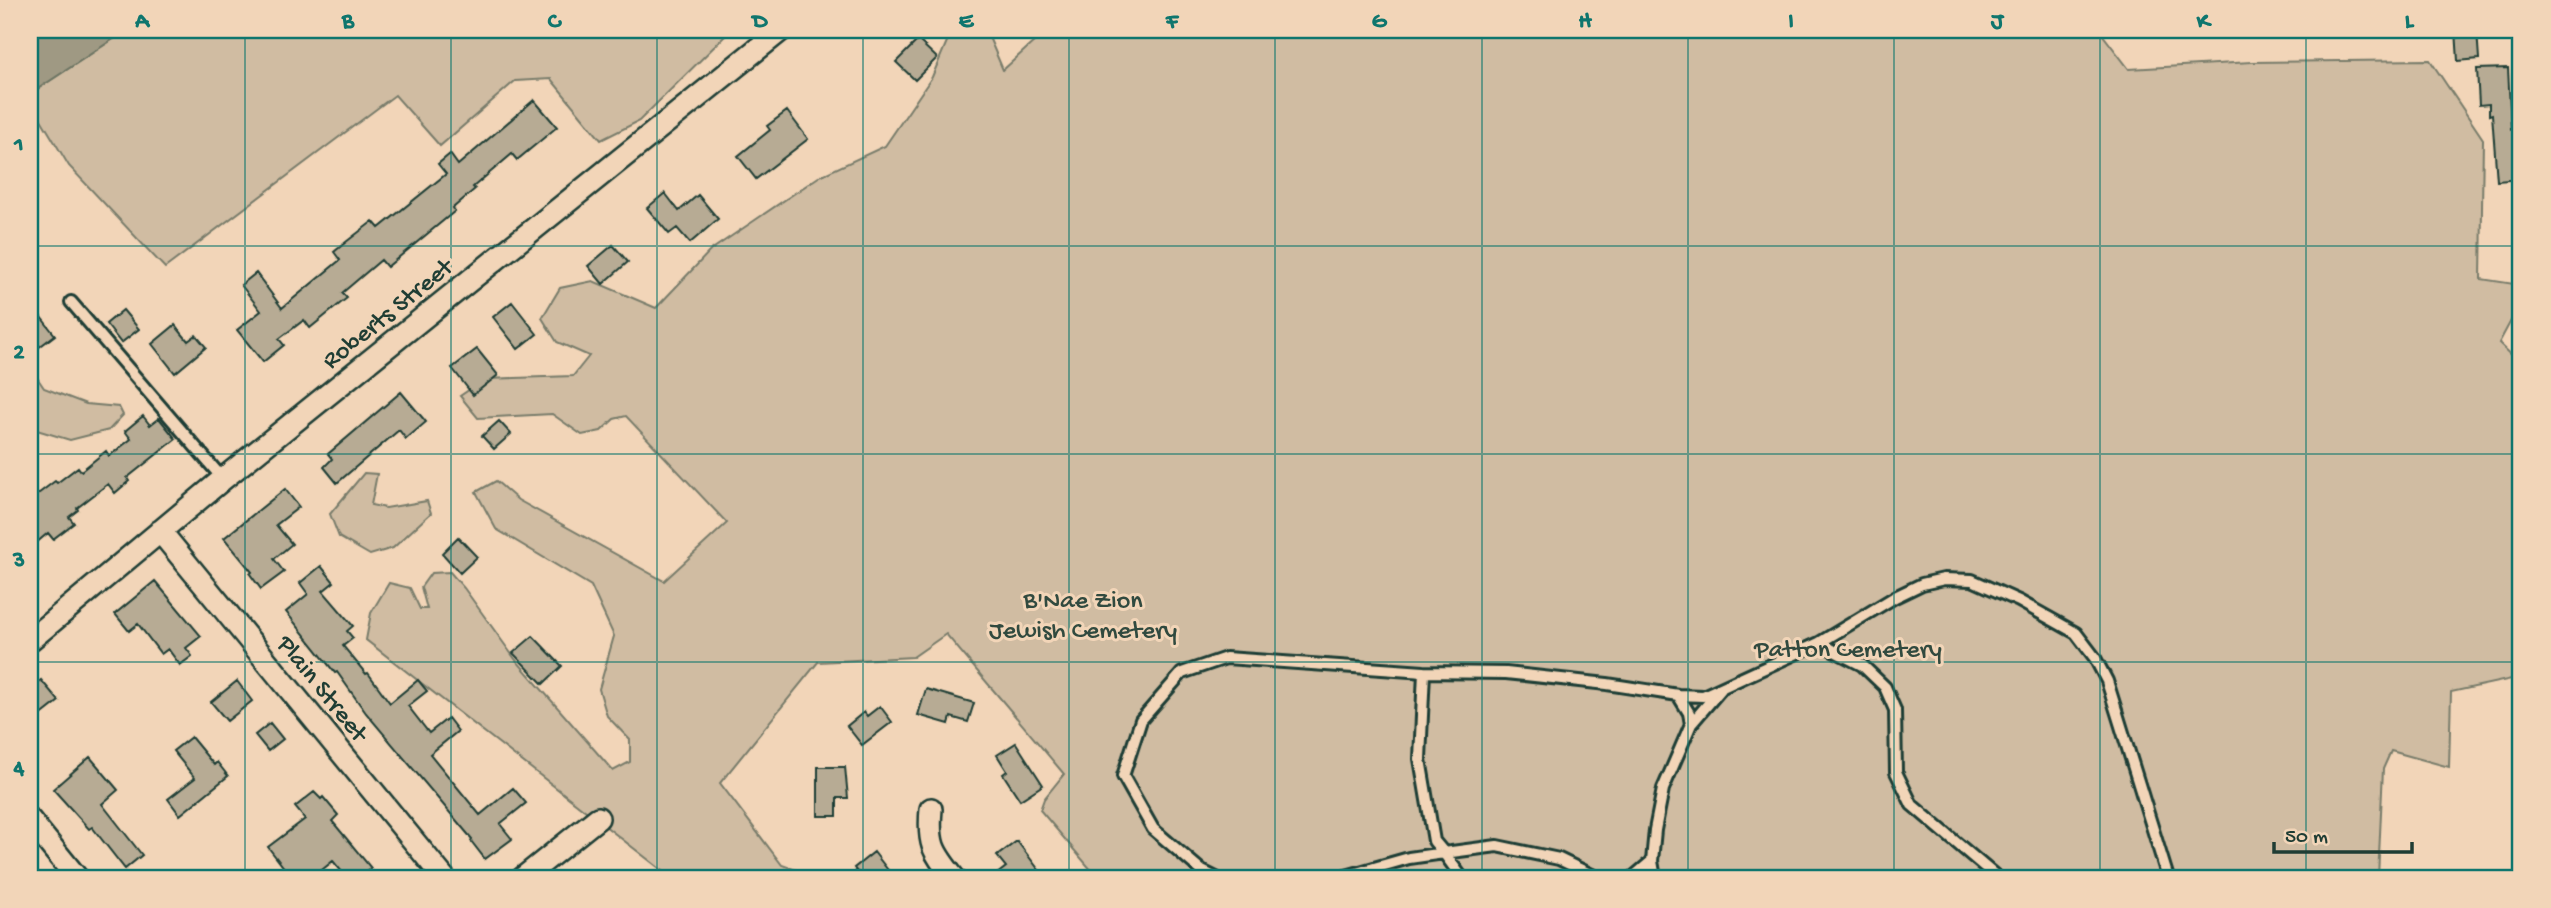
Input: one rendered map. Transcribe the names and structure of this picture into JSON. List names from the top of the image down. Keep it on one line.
{"streets":{"street":["Roberts Street","Plain Street"]},"crossings":[["Roberts Street","Plain Street"]],"parks":["B'Nae Zion Jewish Cemetery","Patton Cemetery"],"scale_bar":"50 m","grid":{"columns":["A","B","C","D","E","F","G","H","I","J","K","L"],"rows":["1","2","3","4"]}}
